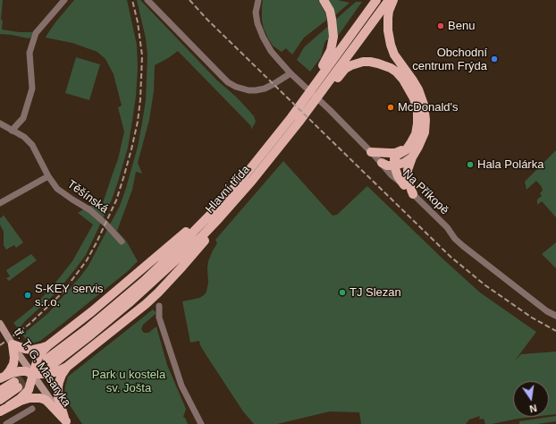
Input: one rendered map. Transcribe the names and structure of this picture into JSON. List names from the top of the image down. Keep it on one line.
{"streets":{"main road":["Hlavní třída"],"street":["Na Příkopě","Těšínská","tř. T. G. Masaryka"]},"parks":["Park u kostela sv. Jošta"],"places":["Benu","Obchodní centrum Frýda","McDonald's","Hala Polárka","TJ Slezan","S-KEY servis s.r.o."],"north":"bottom"}
